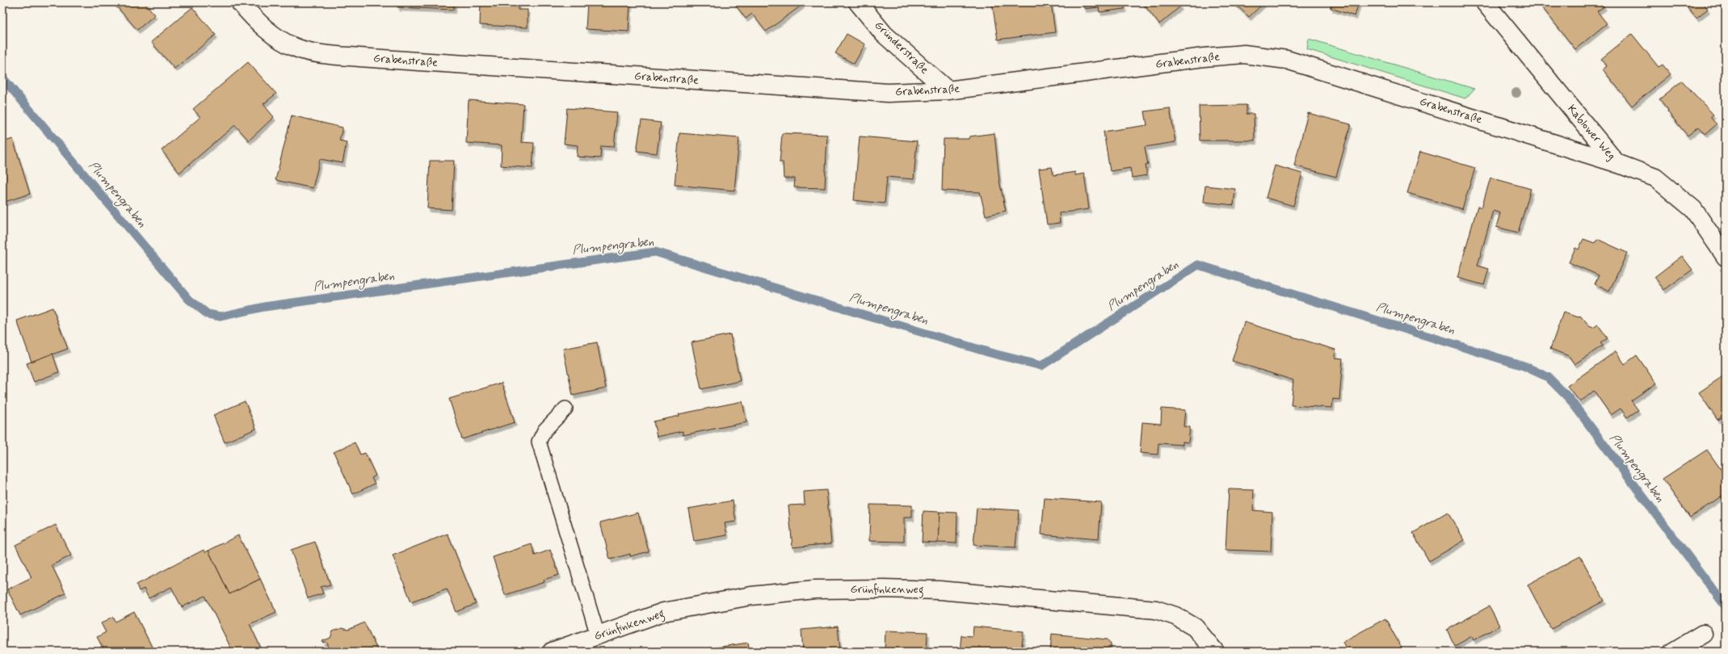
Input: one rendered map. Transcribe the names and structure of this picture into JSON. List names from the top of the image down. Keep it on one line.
{"streets":{"street":["Gründerstraße","Grabenstraße","Kablower Weg","Grünfinkenweg"]},"crossings":[["Gründerstraße","Grabenstraße"],["Grabenstraße","Kablower Weg"]],"water":["Plumpengraben"]}
